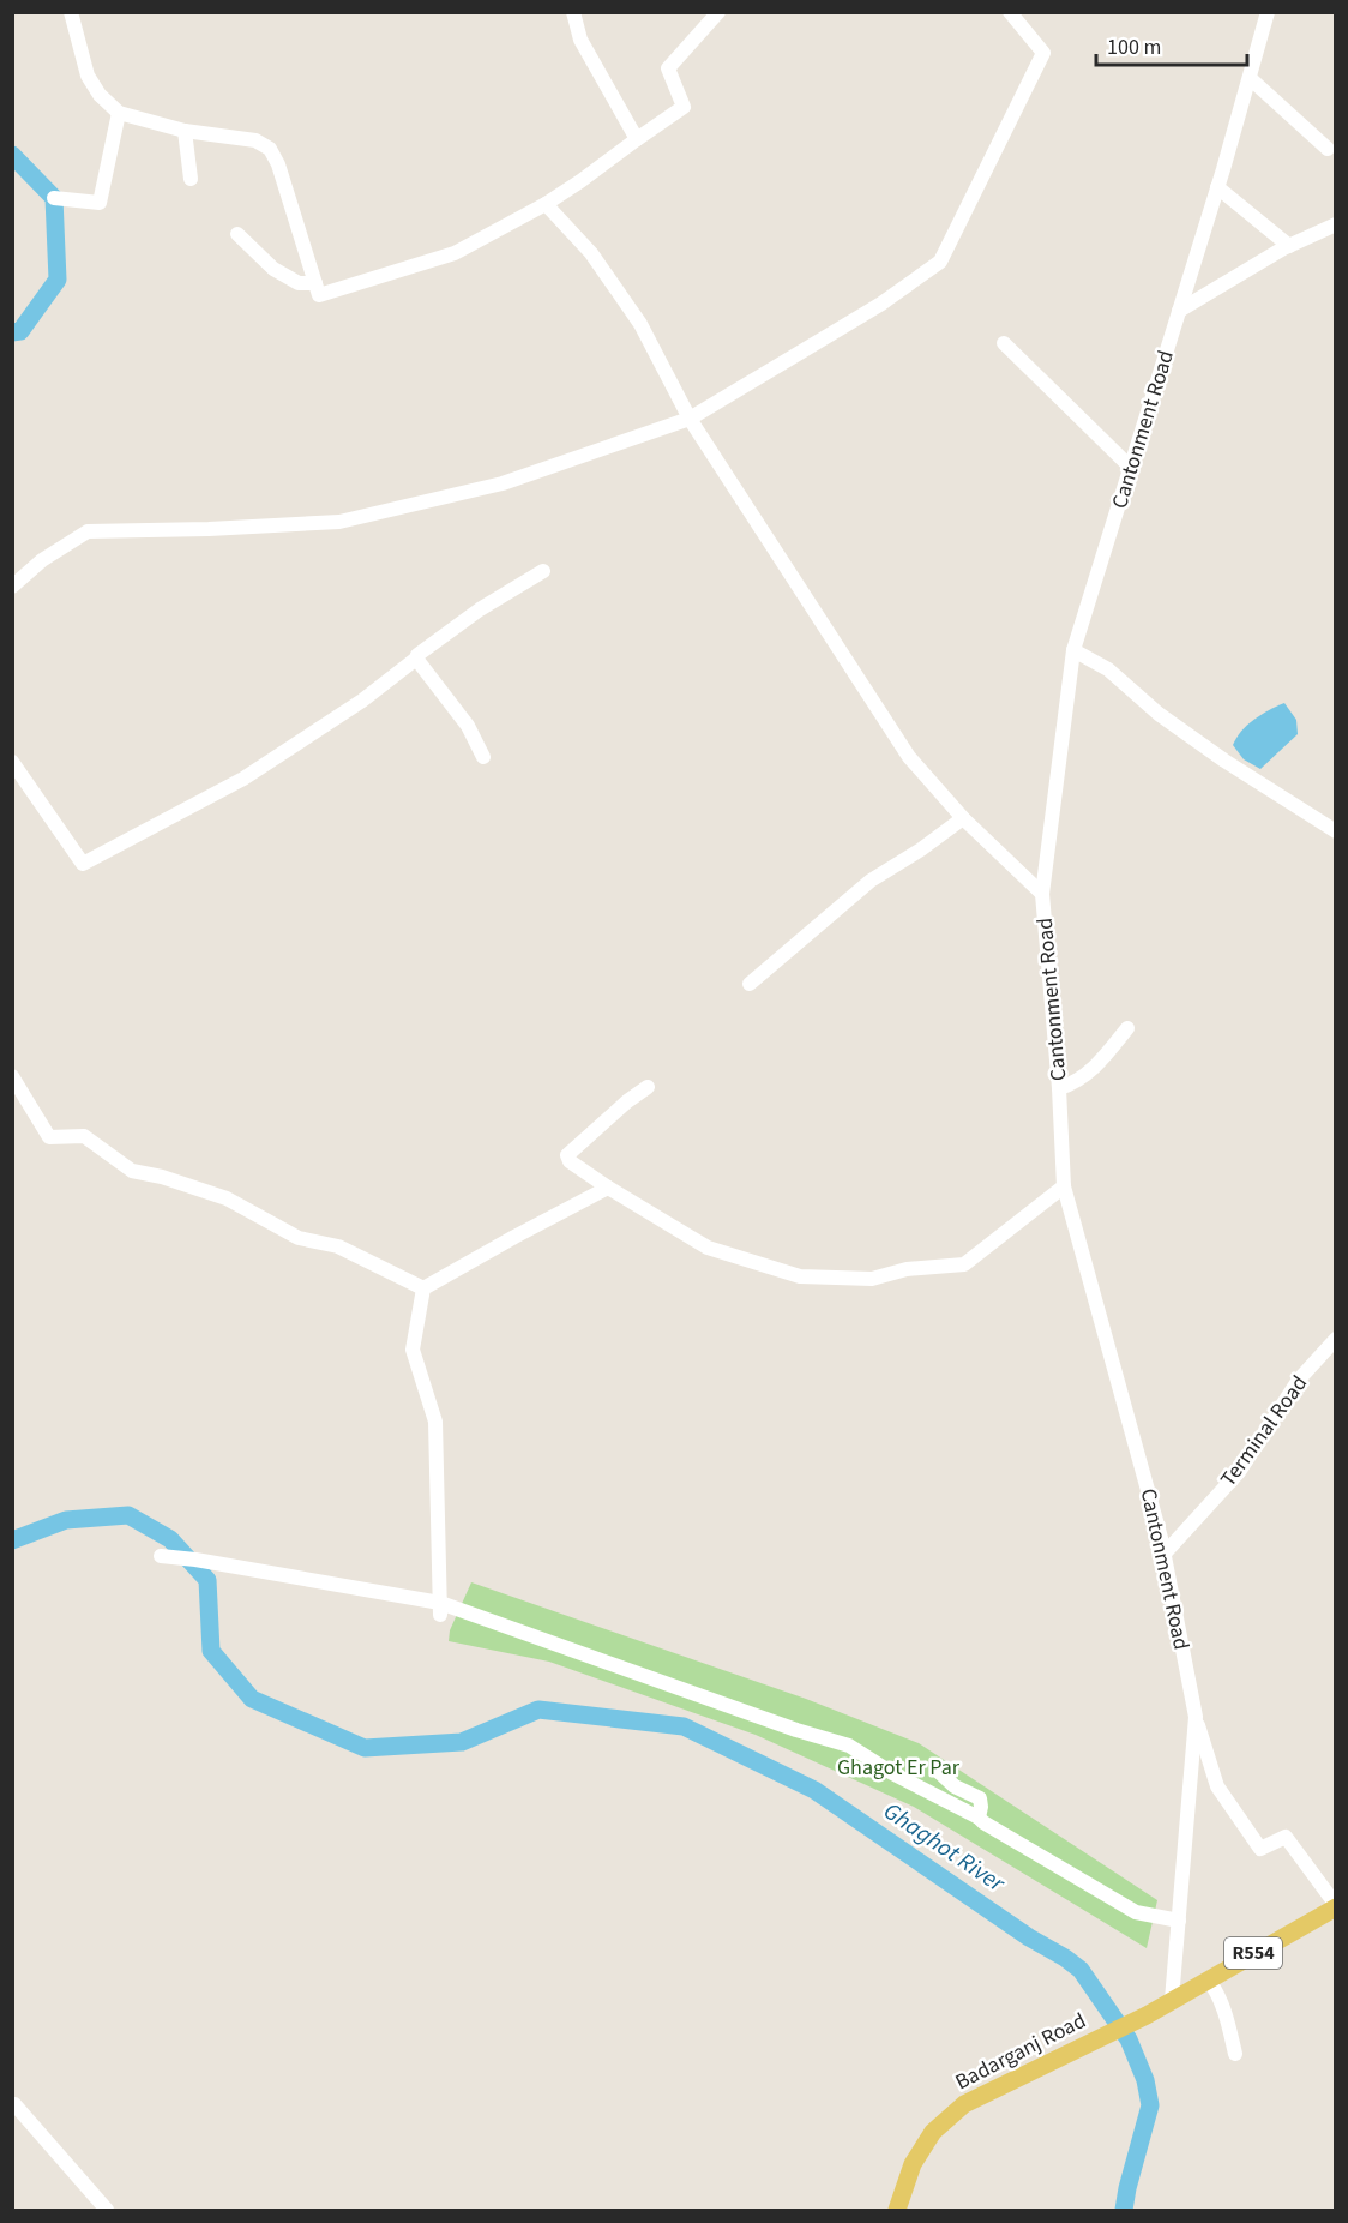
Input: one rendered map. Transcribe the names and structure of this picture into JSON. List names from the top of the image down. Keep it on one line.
{"streets":{"main road":["R554","Badarganj Road"],"street":["Cantonment Road","Terminal Road"]},"crossings":[["Cantonment Road","Terminal Road"],["Cantonment Road","R554"],["Cantonment Road","Badarganj Road"],["R554","Badarganj Road"]],"water":["Ghaghot River"],"parks":["Ghagot Er Par"],"scale_bar":"100 m"}
